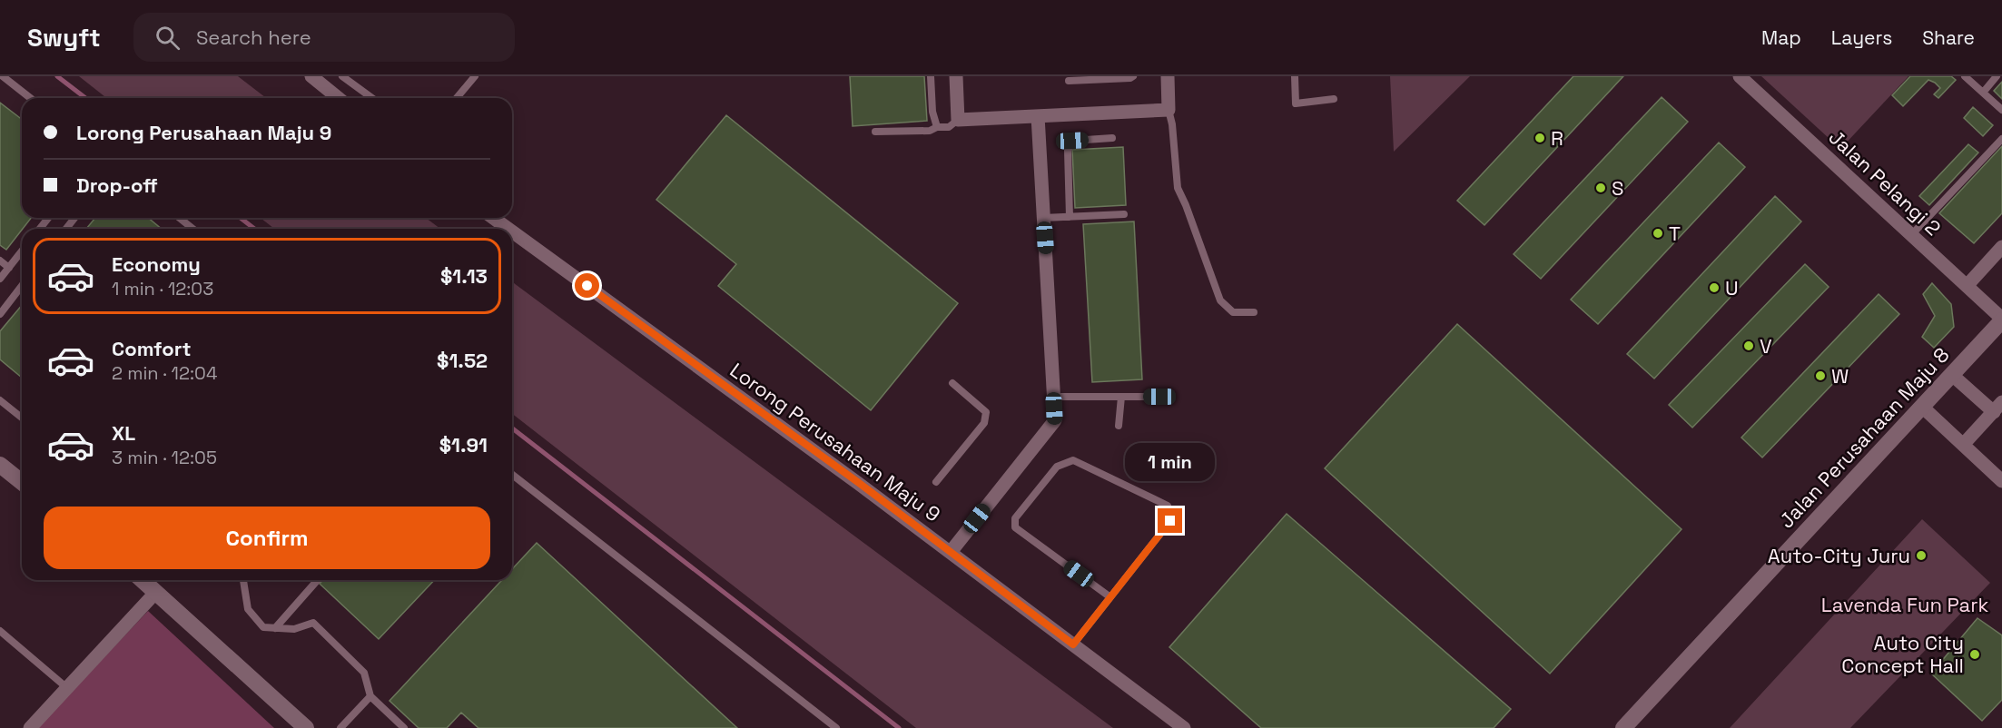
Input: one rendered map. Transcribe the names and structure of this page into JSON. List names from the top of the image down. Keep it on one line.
{"streets":{"street":["Jalan Pelangi 2","Jalan Perusahaan Maju 8","Lorong Perusahaan Maju 9"]},"crossings":[["Jalan Pelangi 2","Jalan Perusahaan Maju 8"]],"parks":["Lavenda Fun Park"],"places":["R","S","T","U","V","W","Auto-City Juru","Auto City Concept Hall"],"page":{"header":"Swyft","search":"Search here","nav":["Map","Layers","Share"],"banner":["Lorong Perusahaan Maju 9","Drop-off"],"list":[{"name":"Economy","note":"1 min · 12:03","value":"$1.13"},{"name":"Comfort","note":"2 min · 12:04","value":"$1.52"},{"name":"XL","note":"3 min · 12:05","value":"$1.91"}],"bubble":"1 min","buttons":"Confirm"}}
